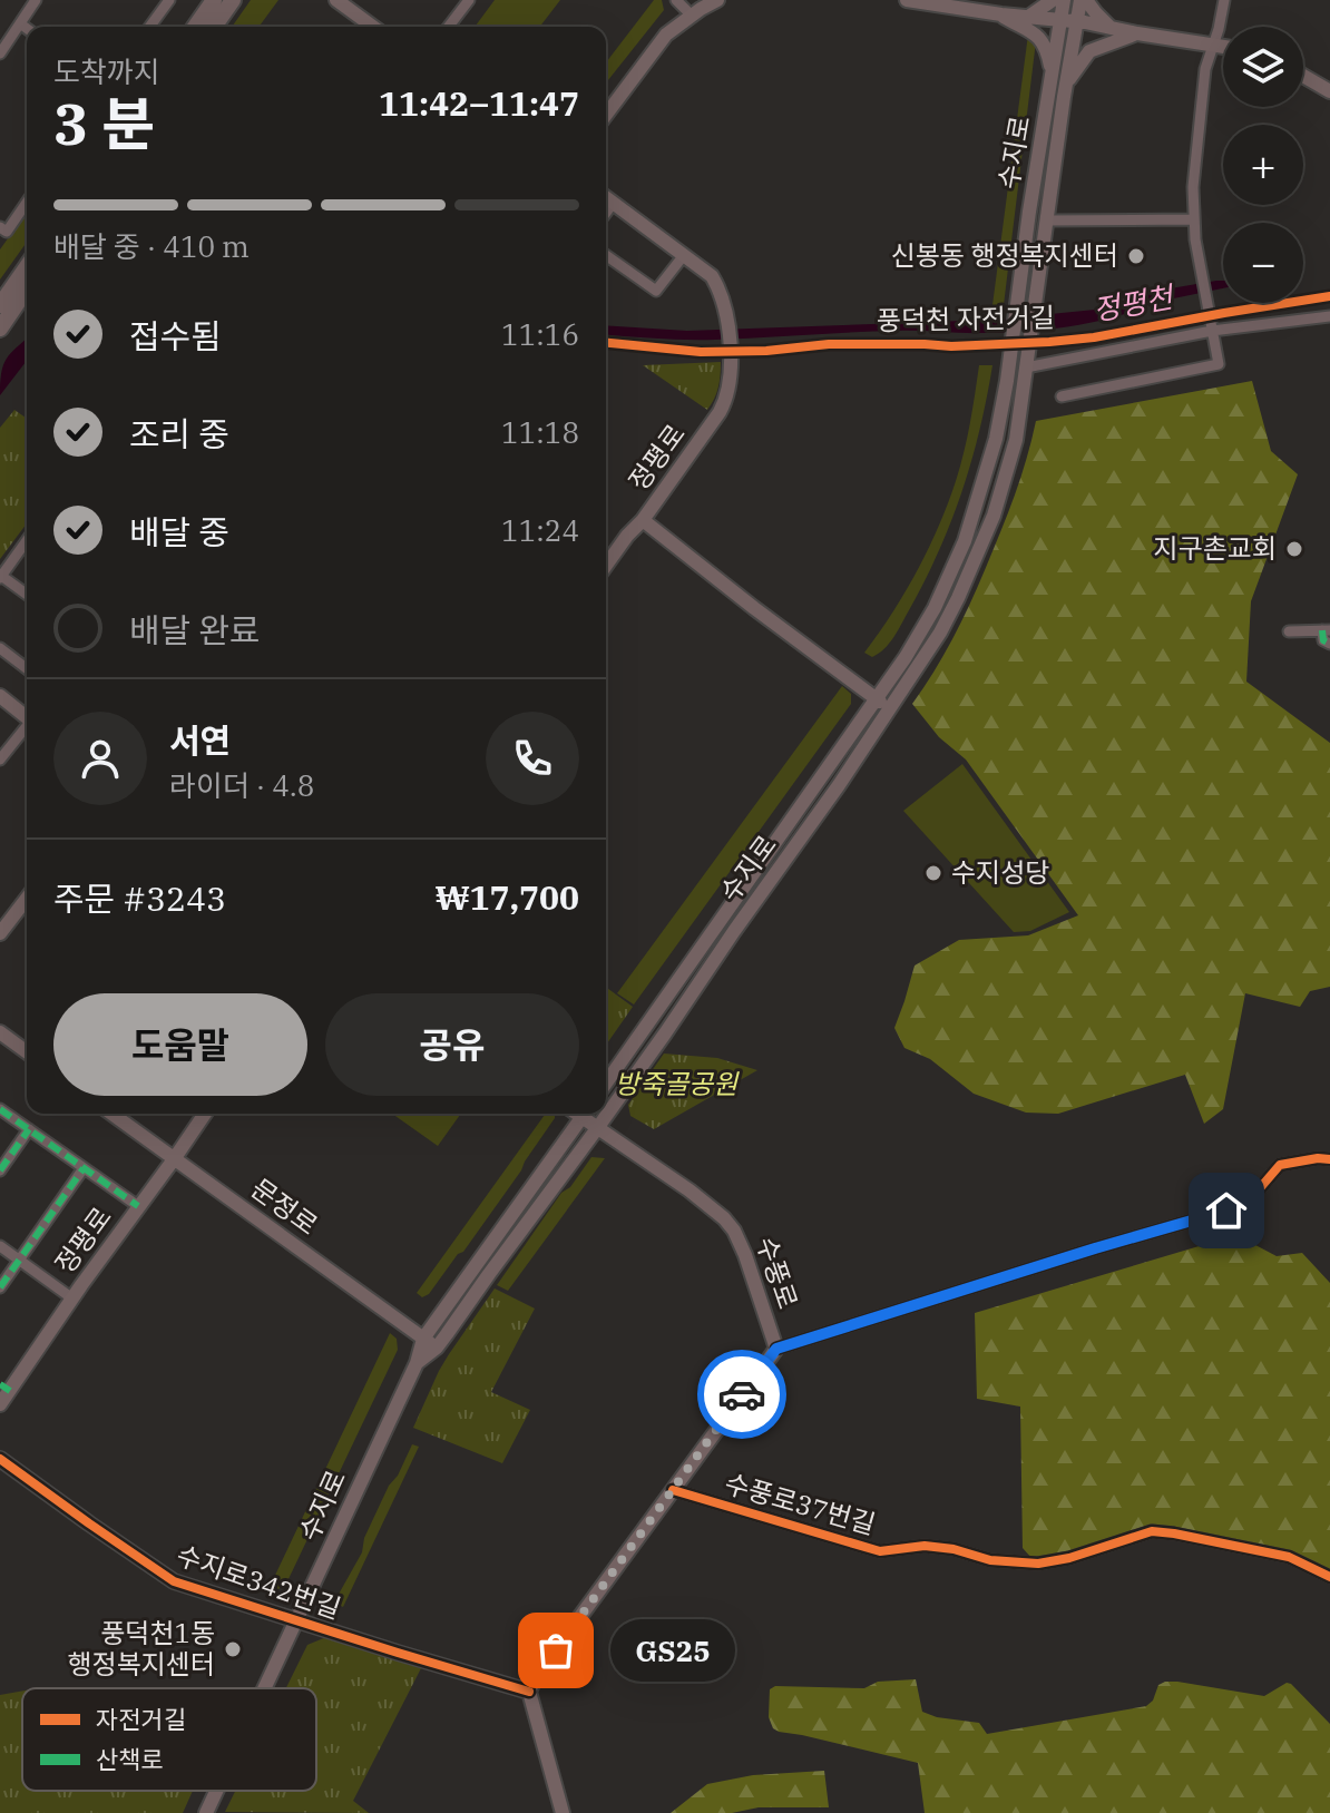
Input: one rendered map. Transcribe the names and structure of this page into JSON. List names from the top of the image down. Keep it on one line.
{"streets":{"main road":["수지로","정평로","문정로","수풍로","수지로342번길"],"street":["수풍로37번길"],"cycle path":["풍덕천 자전거길"]},"crossings":[["수지로","문정로"],["수지로","수풍로"],["수지로","수지로342번길"],["정평로","문정로"],["수풍로","수풍로37번길"],["수풍로","수지로342번길"]],"water":["정평천"],"parks":["방죽골공원"],"places":["신봉동 행정복지센터","지구촌교회","수지성당","풍덕천1동 행정복지센터","GS25"],"legend":["자전거길","산책로"],"page":{"map_buttons":["+","−"],"heading":["3 분","도착까지","11:42–11:47"],"panel":["서연","라이더 · 4.8","주문 #3243","₩17,700"],"bar":"배달 중 · 410 m","list":[["접수됨","11:16"],["조리 중","11:18"],["배달 중","11:24"],"배달 완료"],"buttons":["도움말","공유"],"bubble":"GS25"}}
